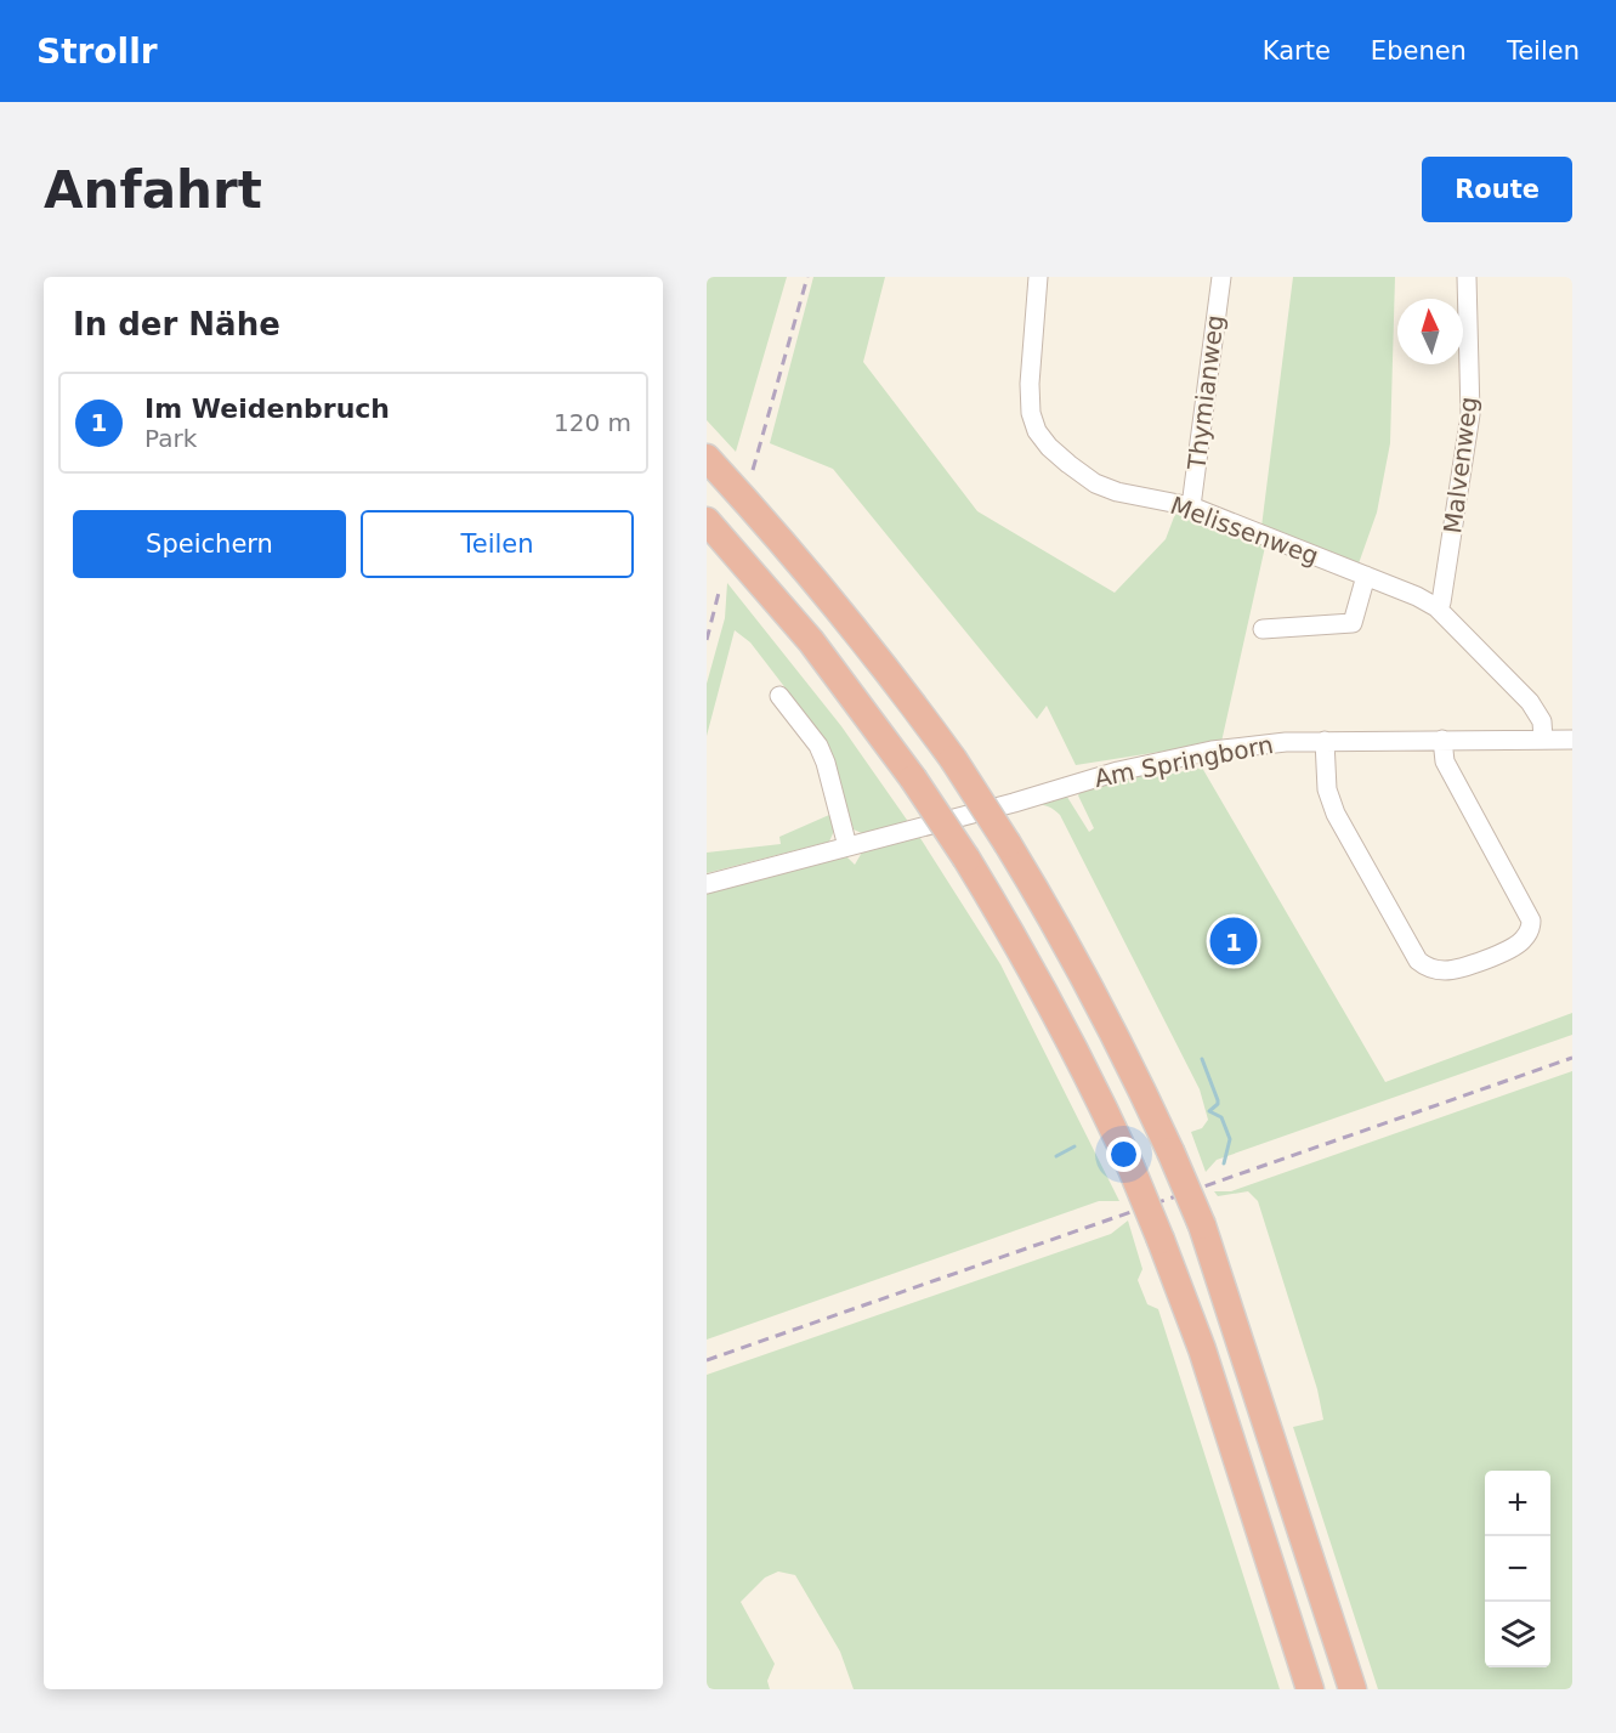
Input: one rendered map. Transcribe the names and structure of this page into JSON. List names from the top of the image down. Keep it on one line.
{"streets":{"street":["Thymianweg","Malvenweg","Melissenweg","Am Springborn"]},"crossings":[["Thymianweg","Melissenweg"],["Malvenweg","Melissenweg"],["Melissenweg","Am Springborn"]],"north":"top","page":{"header":"Strollr","nav":["Karte","Ebenen","Teilen"],"buttons":["Route",["Speichern","Teilen"]],"title":"Anfahrt","heading":"In der Nähe","list":[{"mark":"1","name":"Im Weidenbruch","note":"Park","value":"120 m"}],"pins":"1","map_buttons":["+","−"]}}
